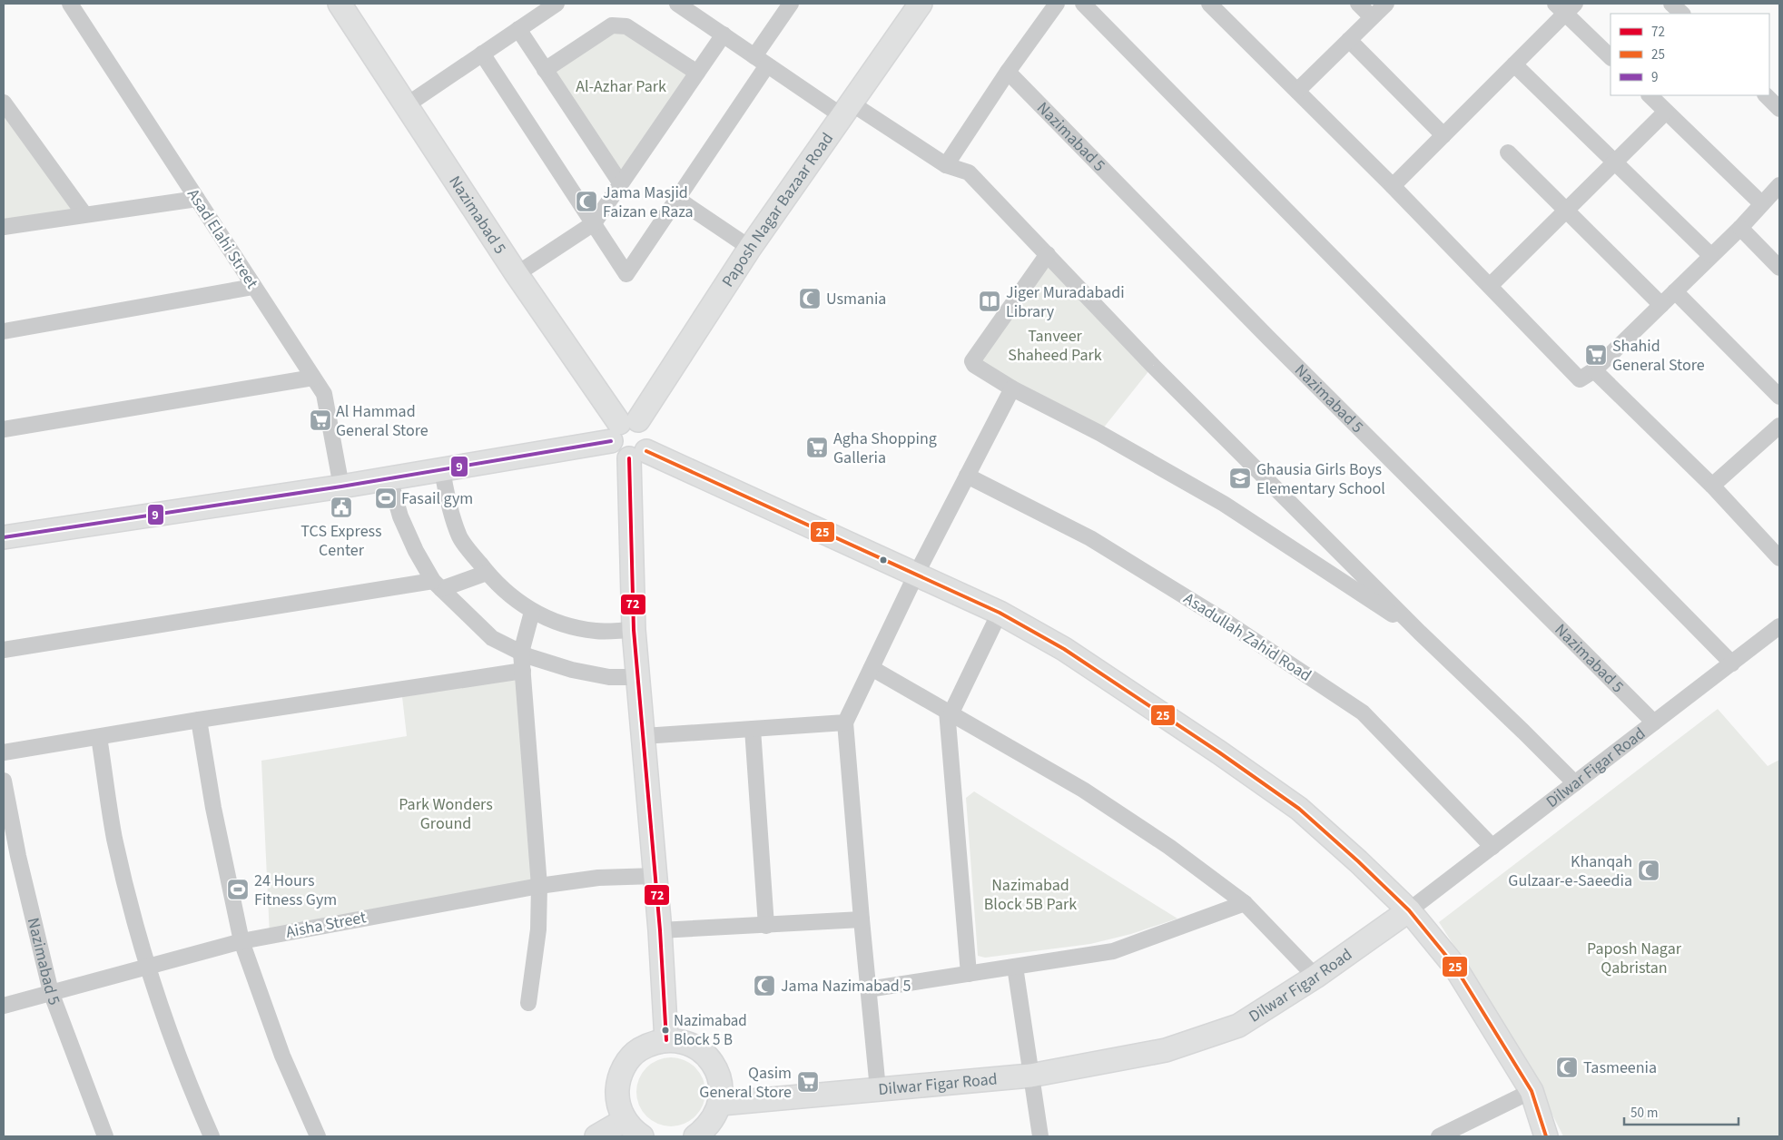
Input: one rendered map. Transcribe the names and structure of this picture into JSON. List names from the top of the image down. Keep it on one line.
{"streets":{"street":["Nazimabad 5","Paposh Nagar Bazaar Road","Asad Elahi Street","Asadullah Zahid Road","Dilwar Figar Road","Aisha Street"]},"crossings":[["Nazimabad 5","Paposh Nagar Bazaar Road"],["Nazimabad 5","Dilwar Figar Road"],["Nazimabad 5","Aisha Street"],["Asadullah Zahid Road","Dilwar Figar Road"]],"parks":["Al-Azhar Park","Tanveer Shaheed Park","Park Wonders Ground","Nazimabad Block 5B Park","Paposh Nagar Qabristan"],"places":{"mosque":["Jama Masjid Faizan e Raza","Usmania","Khanqah Gulzaar-e-Saeedia","Jama Nazimabad 5","Tasmeenia"],"library":["Jiger Muradabadi Library"],"supermarket":["Shahid General Store","Al Hammad General Store","Agha Shopping Galleria","Qasim General Store"],"school or university":["Ghausia Girls Boys Elementary School"],"sports":["Fasail gym","24 Hours Fitness Gym"],"public building":["TCS Express Center"],"other":["Nazimabad Block 5 B"]},"lines":["transit line 9","transit line 25","transit line 72"],"legend":["72","25","9"],"scale_bar":"50 m"}
